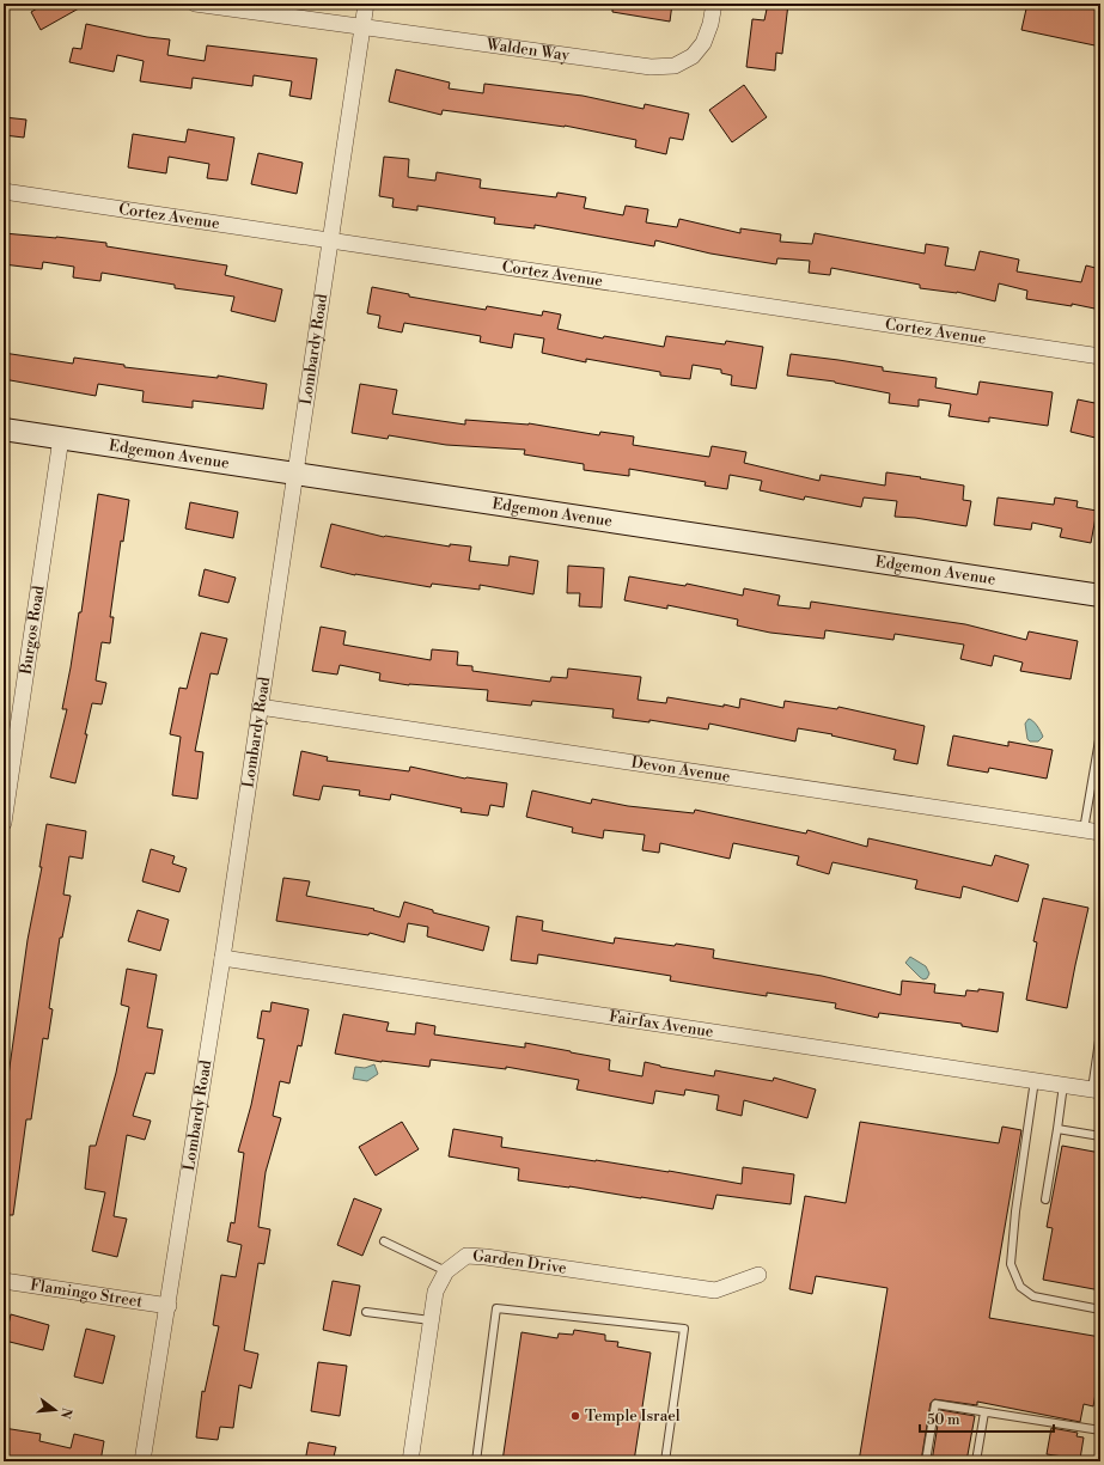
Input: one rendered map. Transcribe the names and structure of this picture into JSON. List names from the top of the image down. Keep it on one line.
{"streets":{"street":["Walden Way","Cortez Avenue","Lombardy Road","Edgemon Avenue","Burgos Road","Devon Avenue","Fairfax Avenue","Garden Drive","Flamingo Street"]},"crossings":[["Walden Way","Lombardy Road"],["Cortez Avenue","Lombardy Road"],["Lombardy Road","Edgemon Avenue"],["Lombardy Road","Devon Avenue"],["Lombardy Road","Fairfax Avenue"],["Lombardy Road","Flamingo Street"],["Edgemon Avenue","Burgos Road"]],"places":["Temple Israel"],"scale_bar":"50 m","north":"right"}
